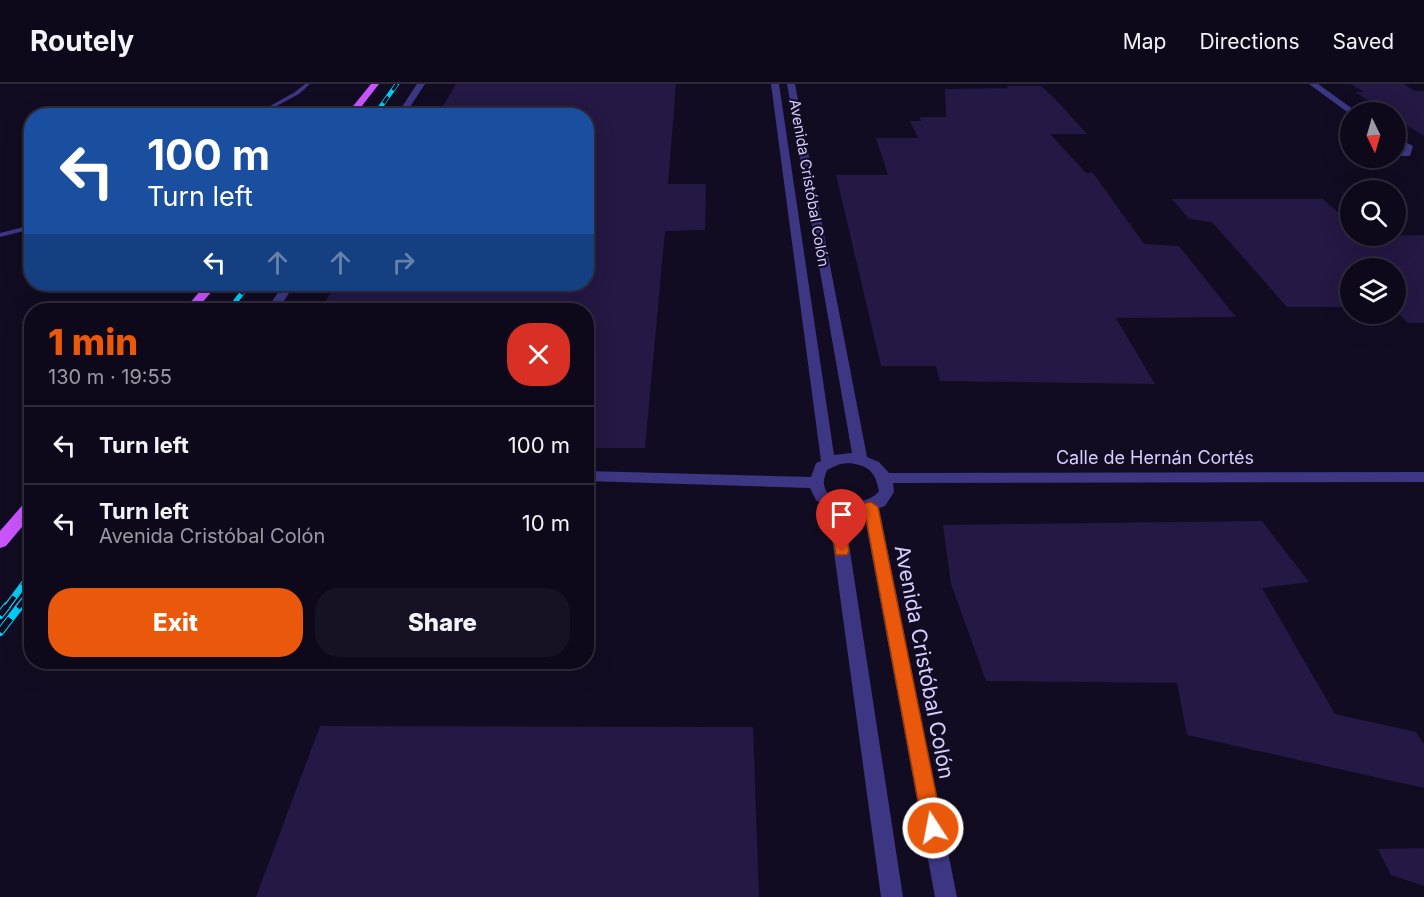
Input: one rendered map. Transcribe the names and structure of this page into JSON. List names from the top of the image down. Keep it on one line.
{"streets":{"street":["Avenida Cristóbal Colón","Calle de Hernán Cortés"]},"crossings":[["Avenida Cristóbal Colón","Calle de Hernán Cortés"]],"north":"bottom","page":{"header":"Routely","nav":["Map","Directions","Saved"],"turn":["100 m","Turn left"],"heading":["1 min","130 m · 19:55"],"list":[{"name":"Turn left","value":"100 m"},{"name":"Turn left","note":"Avenida Cristóbal Colón","value":"10 m"}],"buttons":["Exit","Share"]}}
